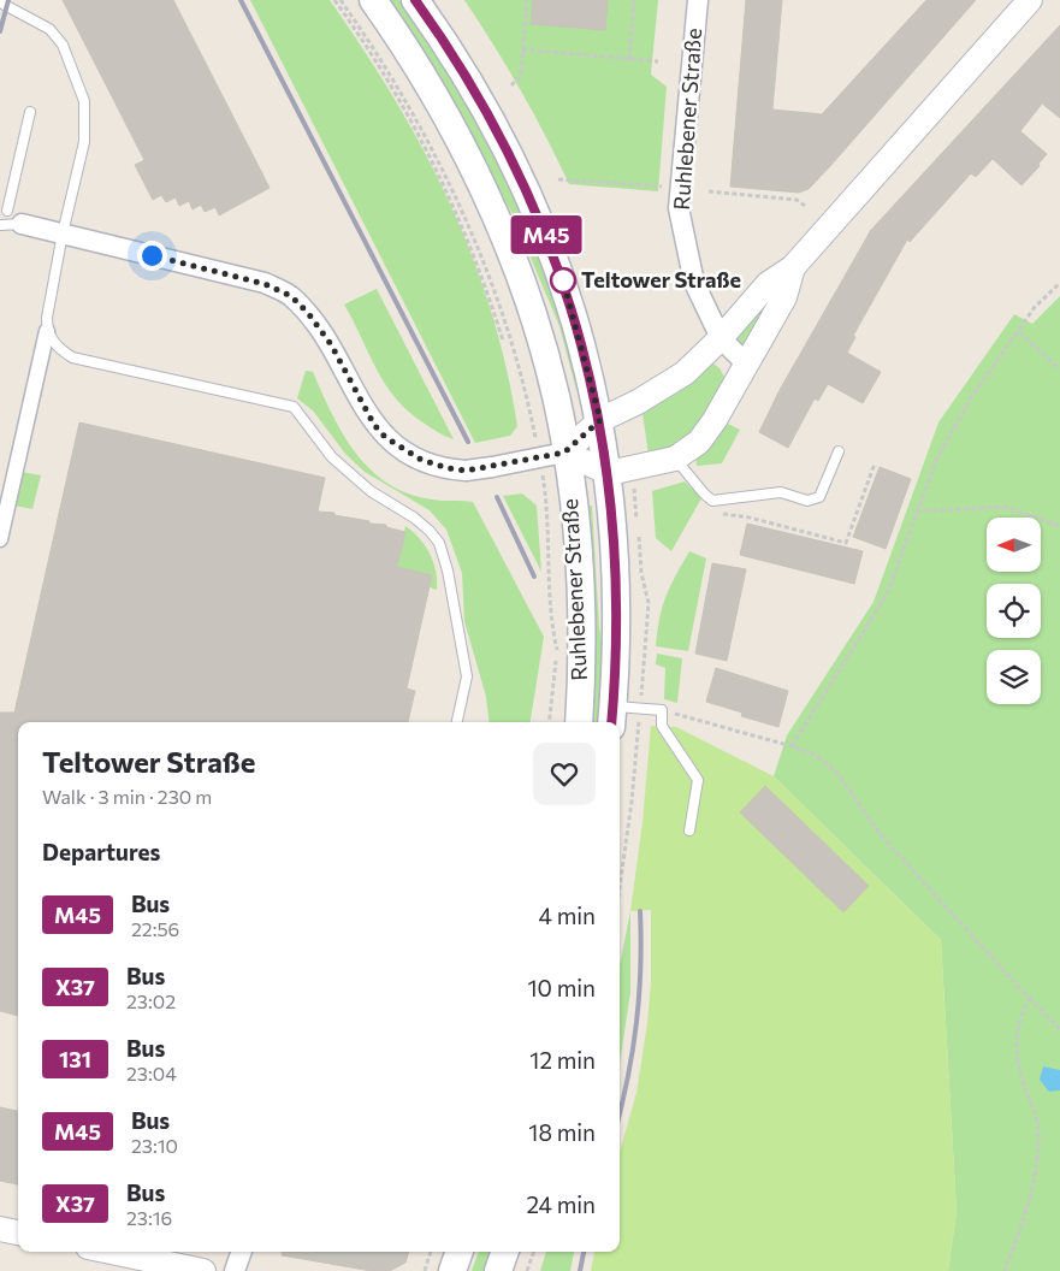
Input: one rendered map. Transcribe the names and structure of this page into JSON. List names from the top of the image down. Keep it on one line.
{"streets":{"main road":["Ruhlebener Straße"]},"places":["Teltower Straße"],"lines":["bus line M45"],"north":"left","page":{"on_map":"M45","heading":[["Teltower Straße","Walk · 3 min · 230 m"],"Departures"],"list":[{"mark":"M45","name":"Bus","note":"22:56","value":"4 min"},{"mark":"X37","name":"Bus","note":"23:02","value":"10 min"},{"mark":"131","name":"Bus","note":"23:04","value":"12 min"},{"mark":"M45","name":"Bus","note":"23:10","value":"18 min"},{"mark":"X37","name":"Bus","note":"23:16","value":"24 min"}]}}
